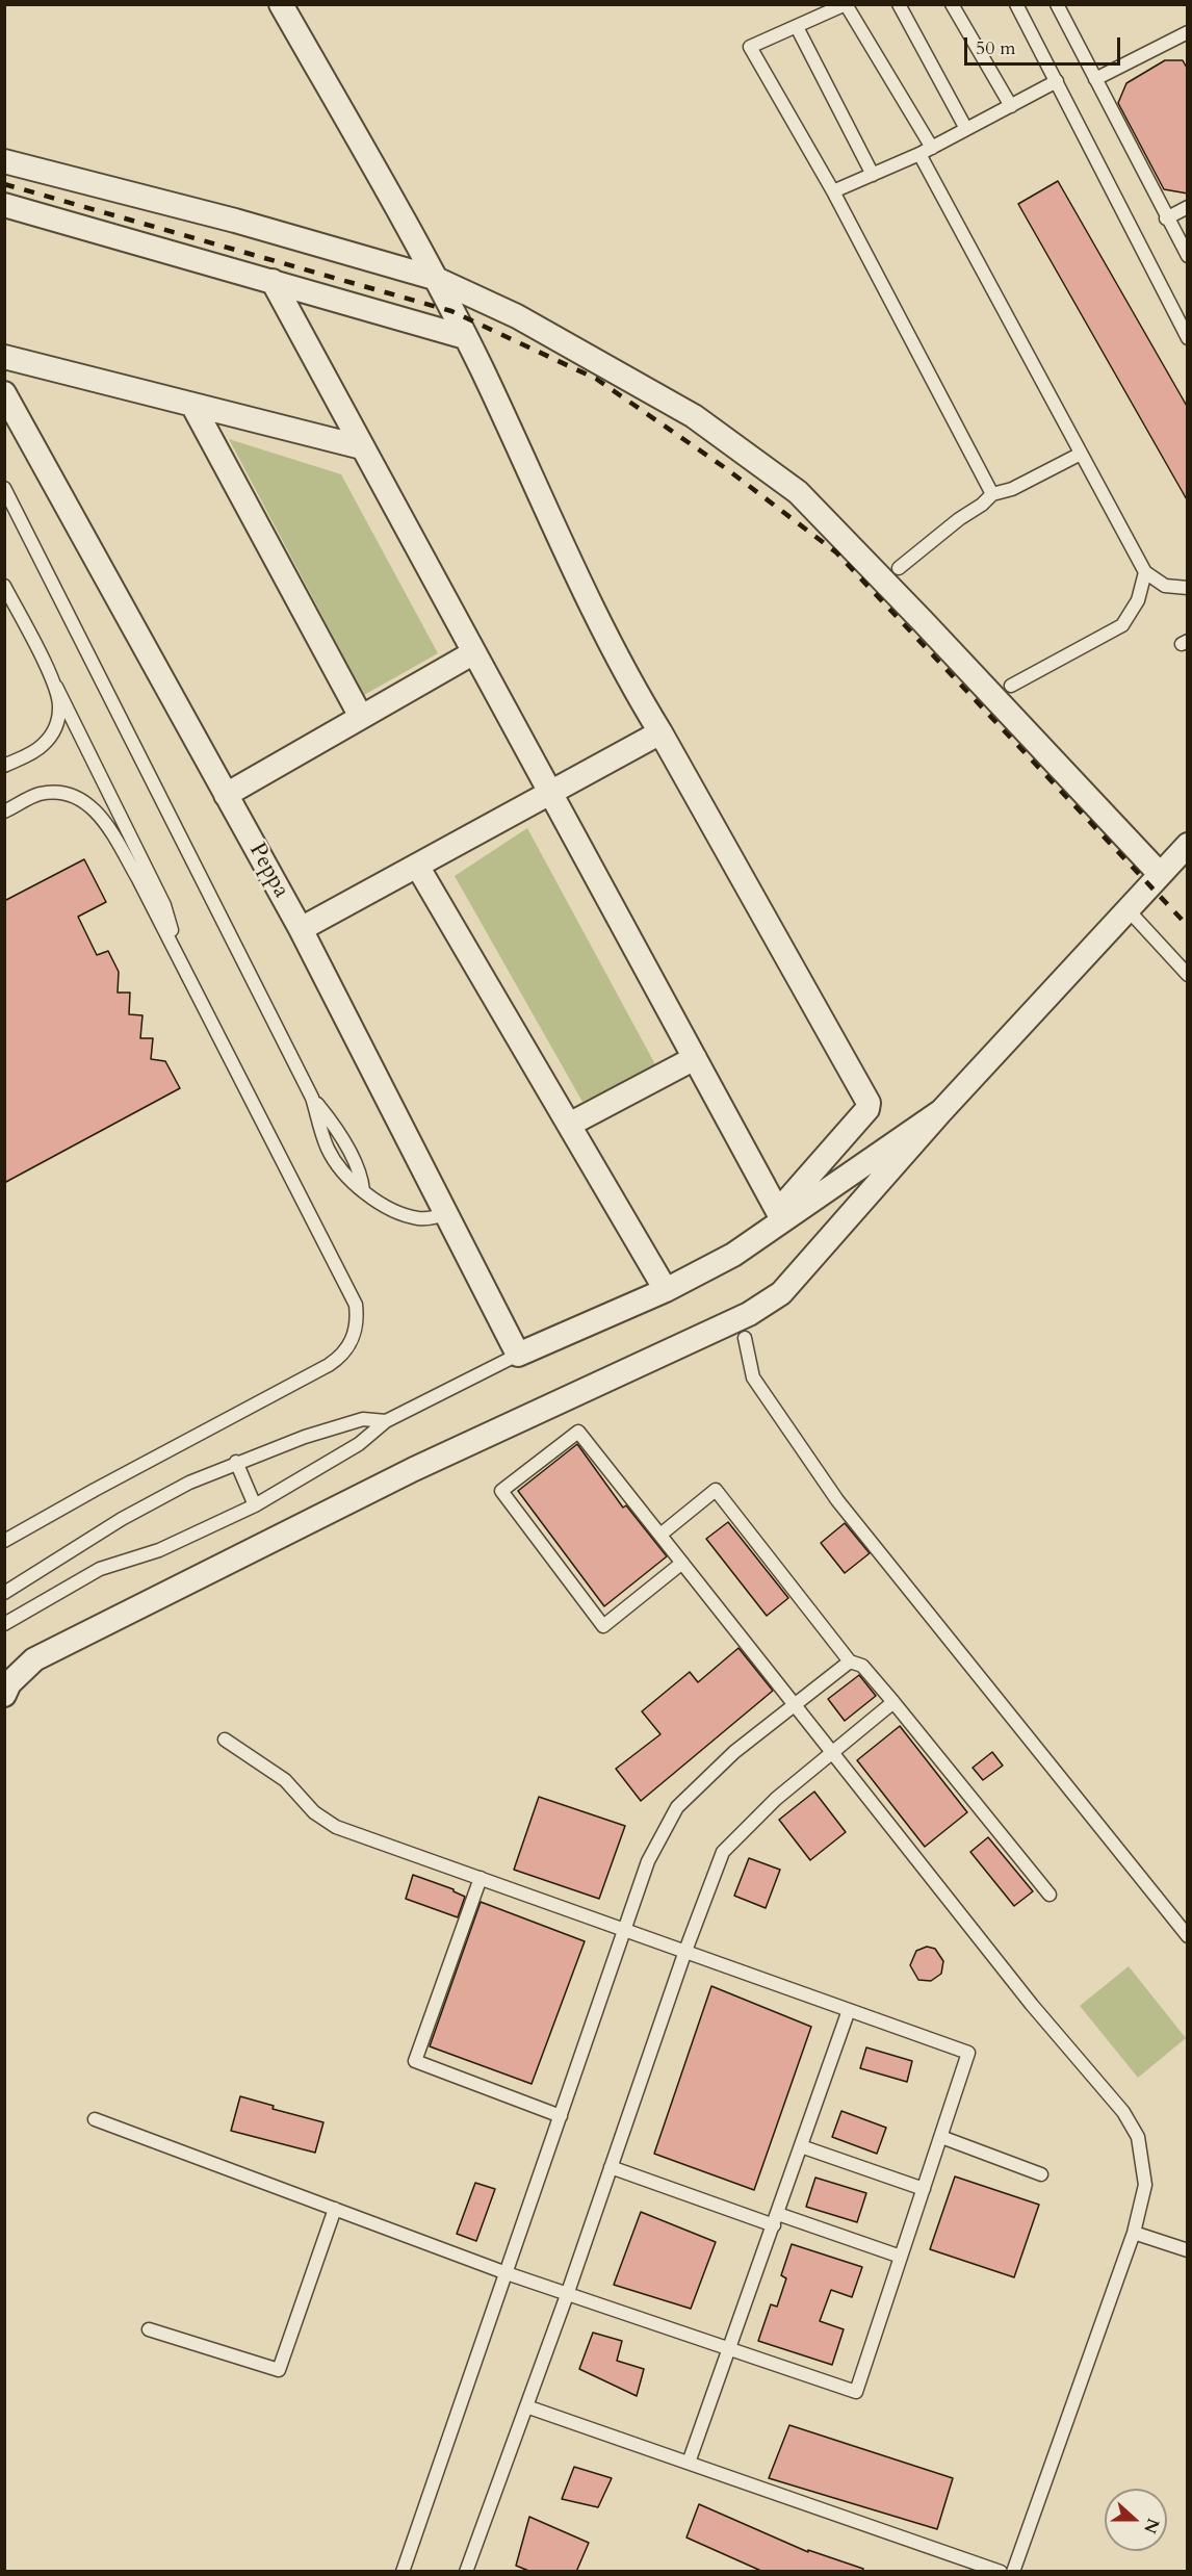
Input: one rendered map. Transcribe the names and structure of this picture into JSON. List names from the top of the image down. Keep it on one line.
{"streets":{"street":["Peppa"]},"scale_bar":"50 m","north":"right"}
